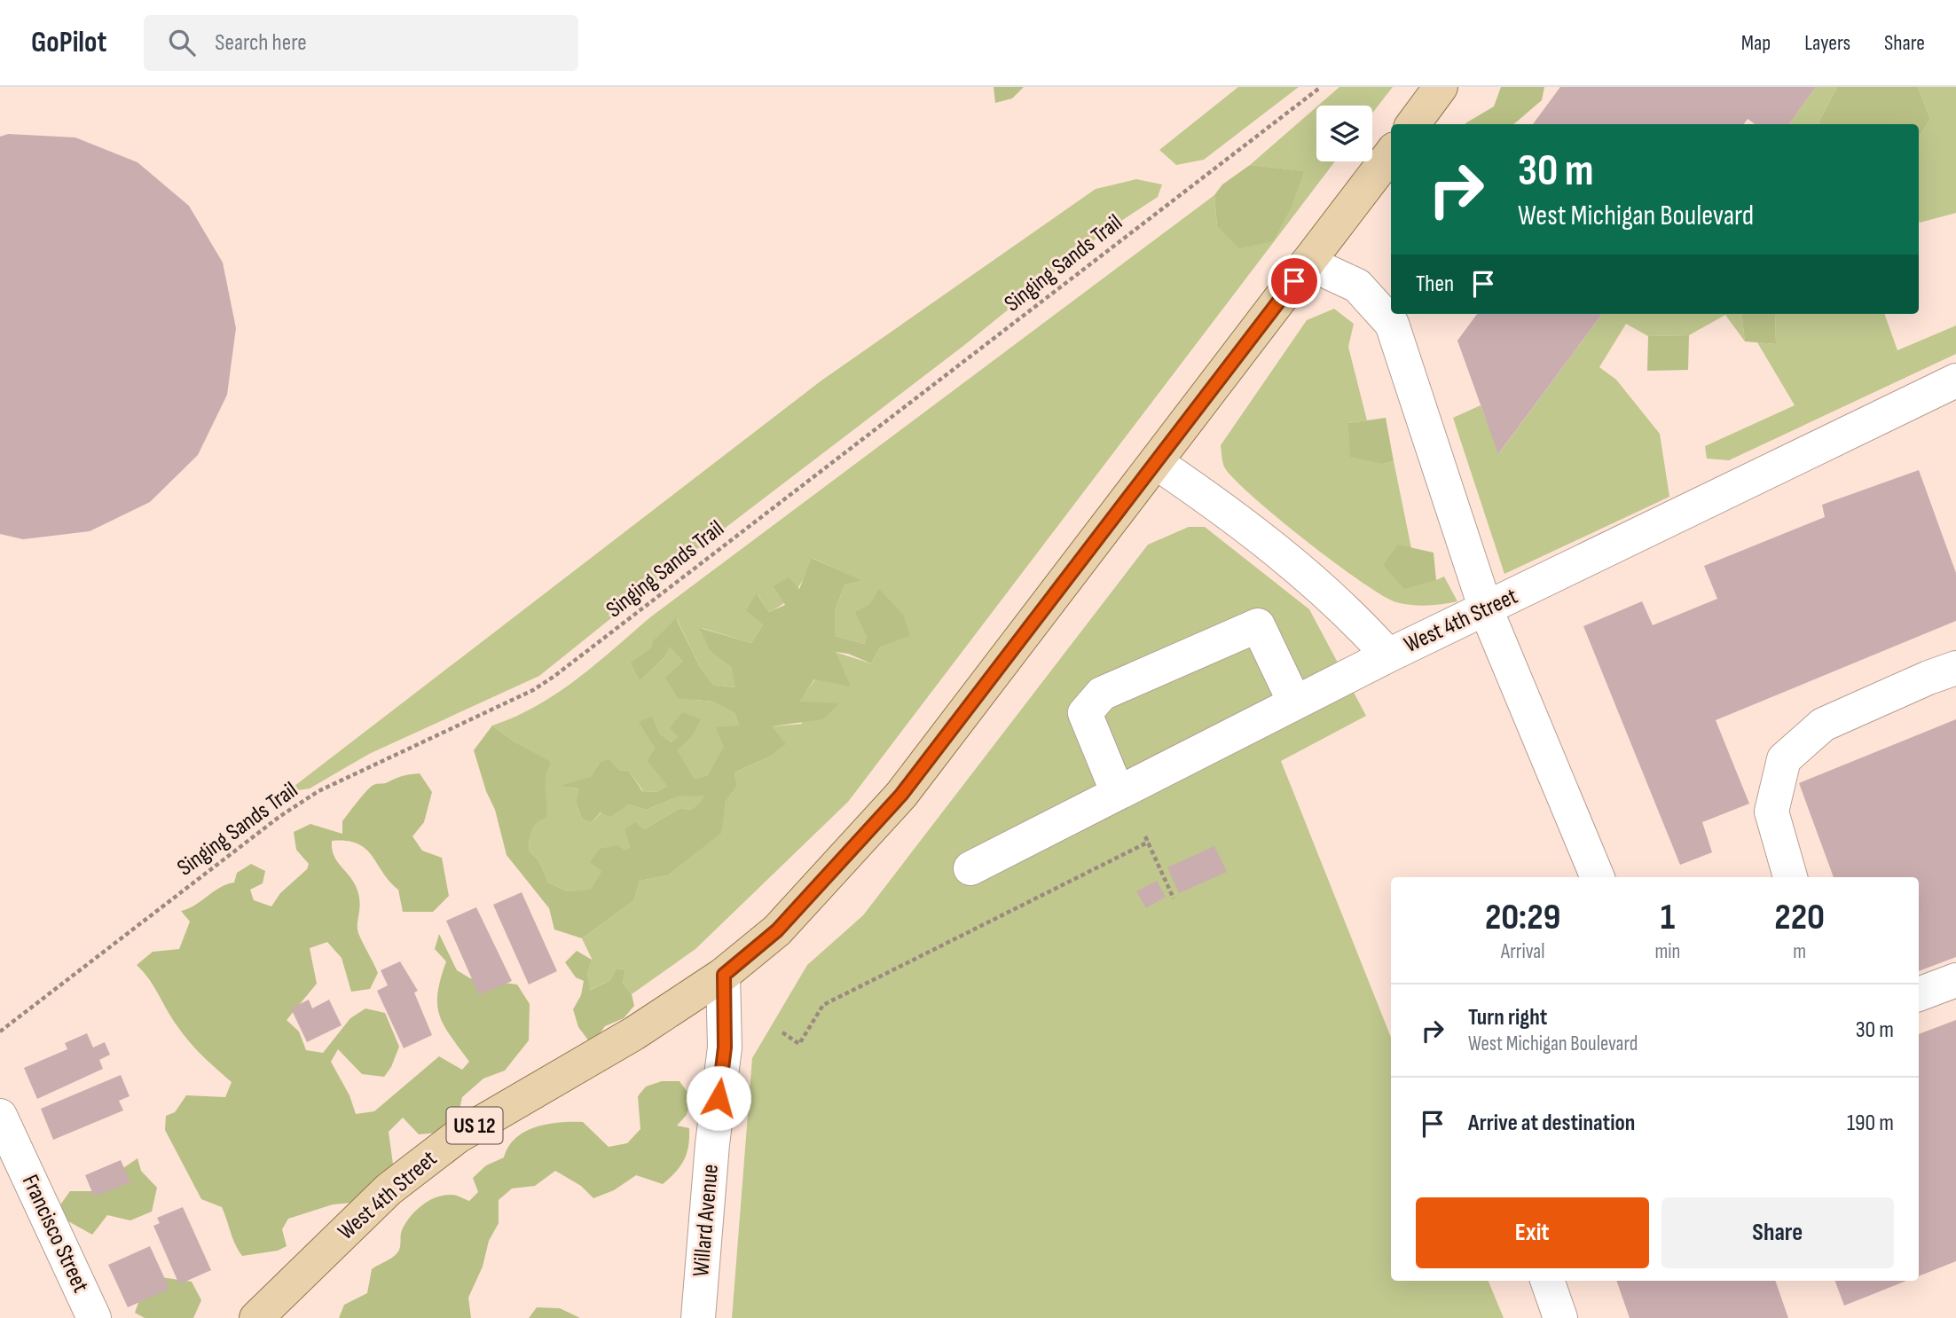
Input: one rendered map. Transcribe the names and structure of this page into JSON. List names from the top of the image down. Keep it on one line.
{"streets":{"main road":["West 4th Street","US 12"],"street":["Willard Avenue","Francisco Street"],"path":["Singing Sands Trail"]},"crossings":[["West 4th Street","US 12"],["West 4th Street","Willard Avenue"],["US 12","Willard Avenue"]],"page":{"header":"GoPilot","search":"Search here","nav":["Map","Layers","Share"],"turn":["30 m","West Michigan Boulevard"],"then":"Then","eta":["20:29","Arrival","1","min","220","m"],"list":[{"name":"Turn right","note":"West Michigan Boulevard","value":"30 m"},{"name":"Arrive at destination","value":"190 m"}],"buttons":["Exit","Share"]}}
